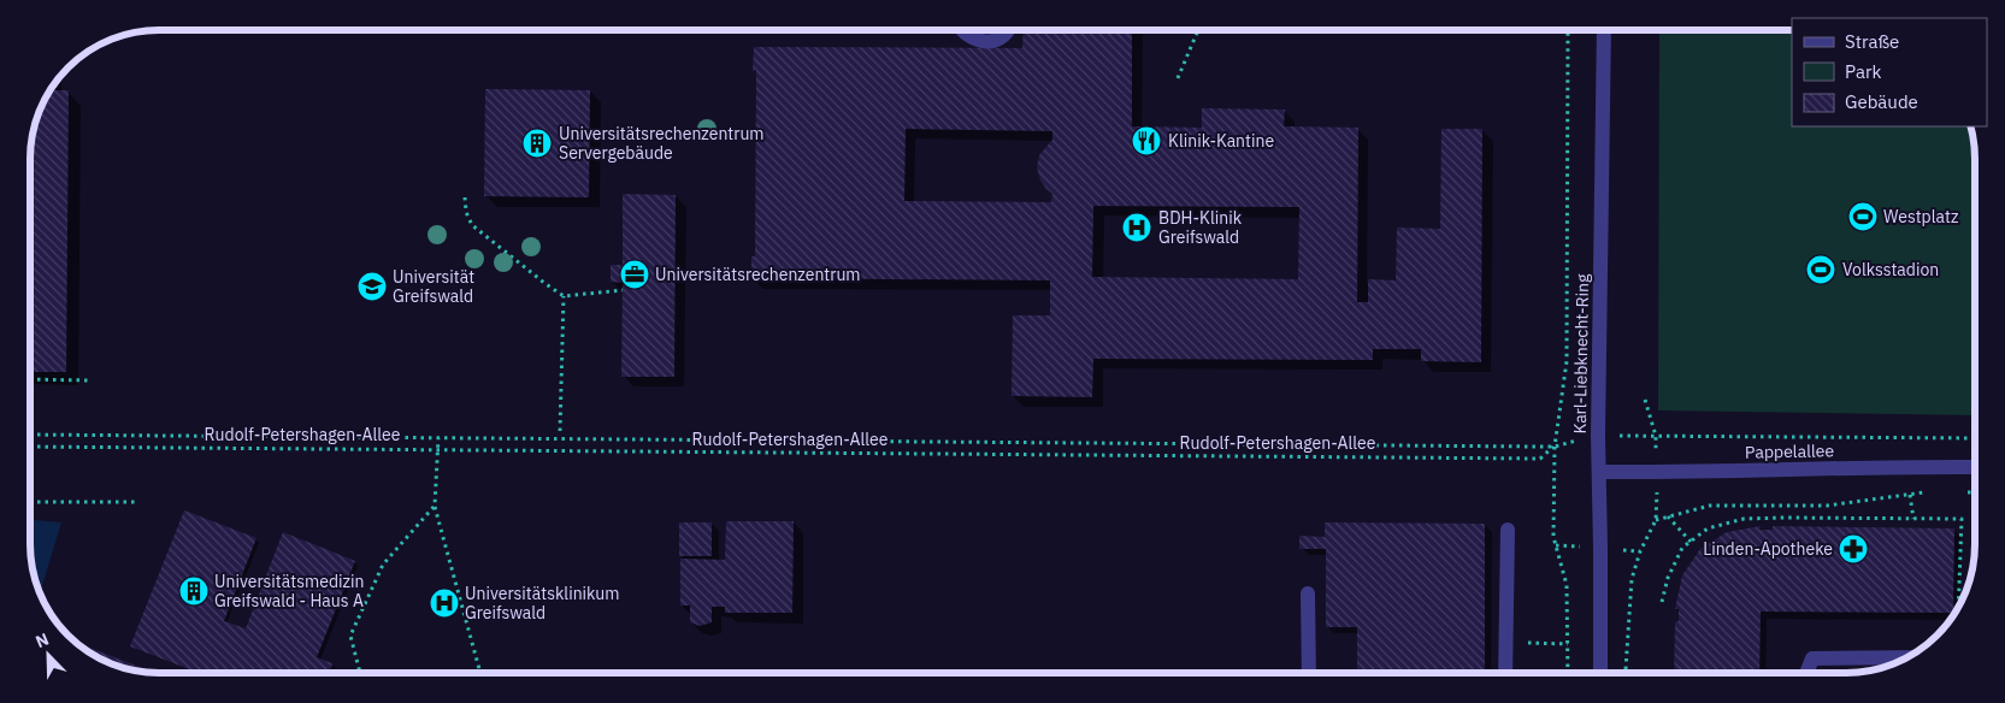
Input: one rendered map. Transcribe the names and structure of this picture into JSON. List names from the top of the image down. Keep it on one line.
{"streets":{"street":["Karl-Liebknecht-Ring","Pappelallee"],"path":["Rudolf-Petershagen-Allee"]},"crossings":[["Karl-Liebknecht-Ring","Pappelallee"]],"places":{"restaurant":["Klinik-Kantine"],"building":["Universitätsrechenzentrum Servergebäude","Universitätsmedizin Greifswald - Haus A"],"sports":["Westplatz","Volksstadion"],"hospital":["BDH-Klinik Greifswald","Universitätsklinikum Greifswald"],"office":["Universitätsrechenzentrum"],"school or university":["Universität Greifswald"],"pharmacy":["Linden-Apotheke"]},"legend":["Straße","Park","Gebäude"],"north":"top left"}
